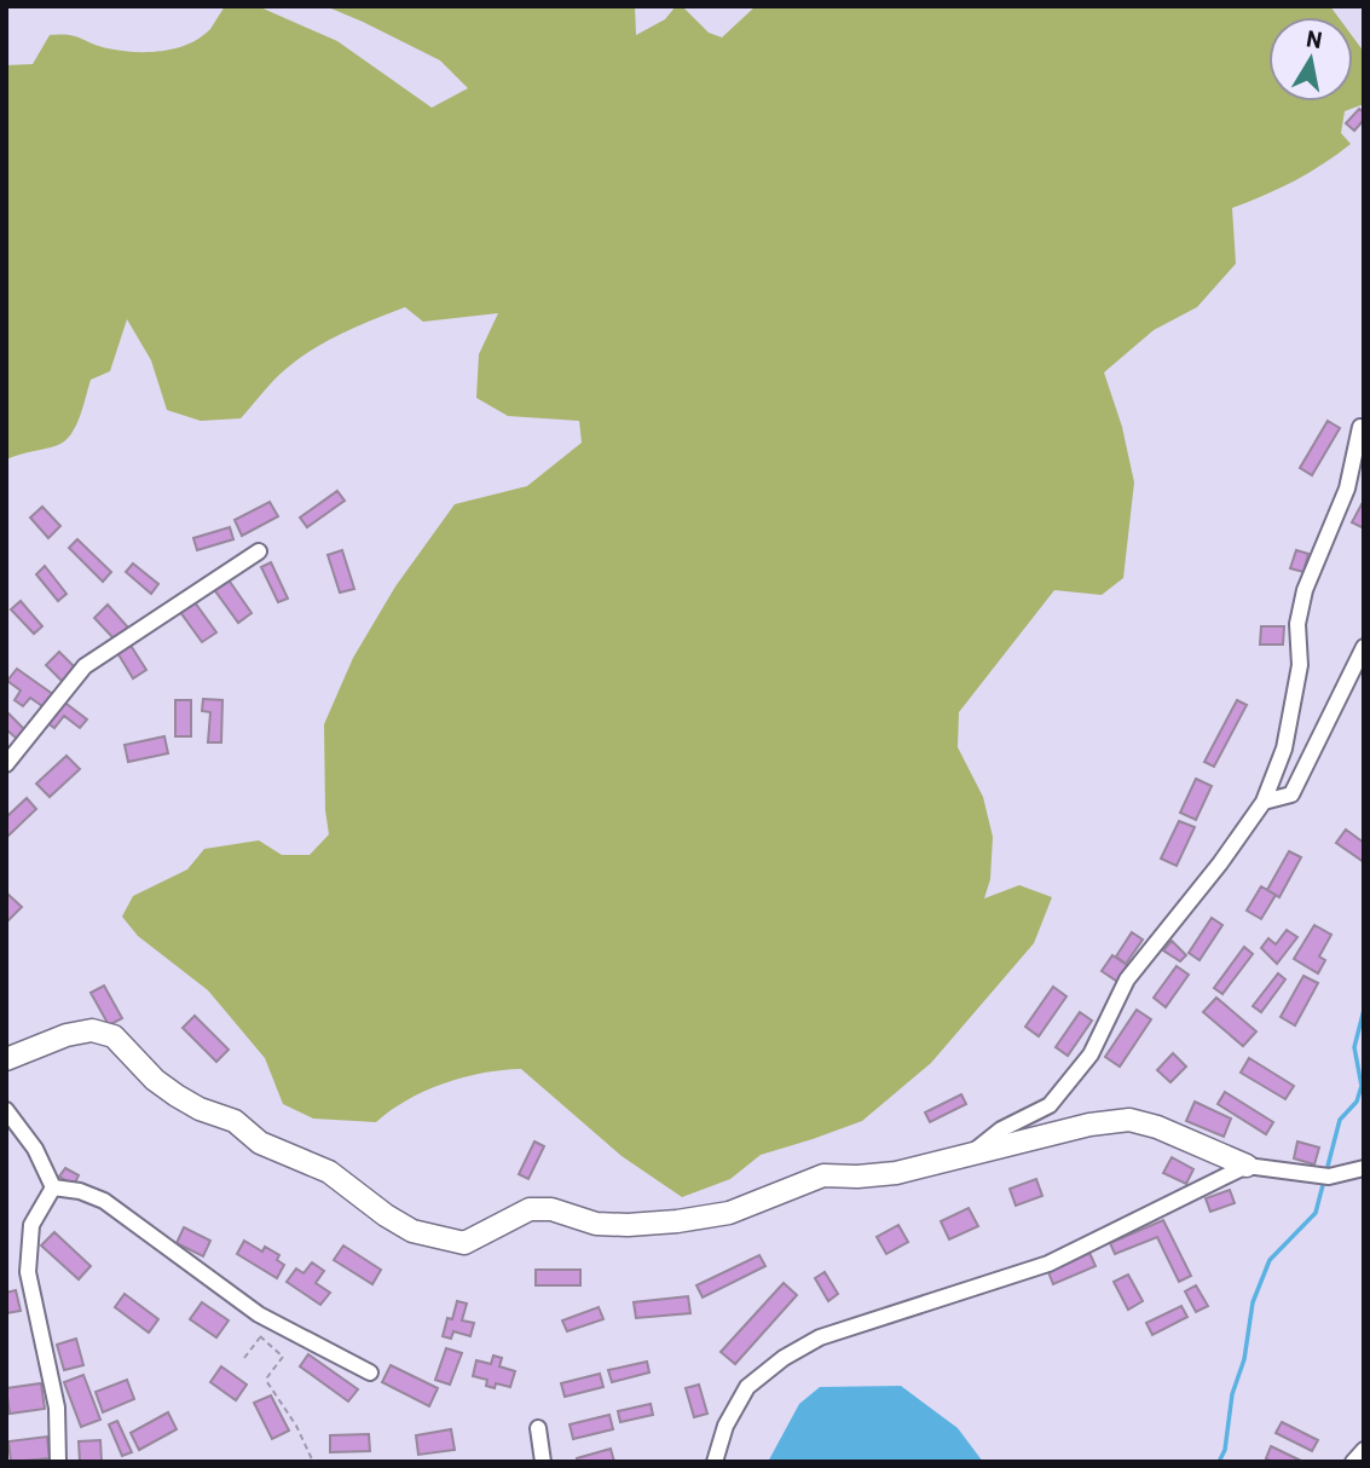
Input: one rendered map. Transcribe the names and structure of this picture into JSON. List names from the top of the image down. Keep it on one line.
{"north":"top"}
